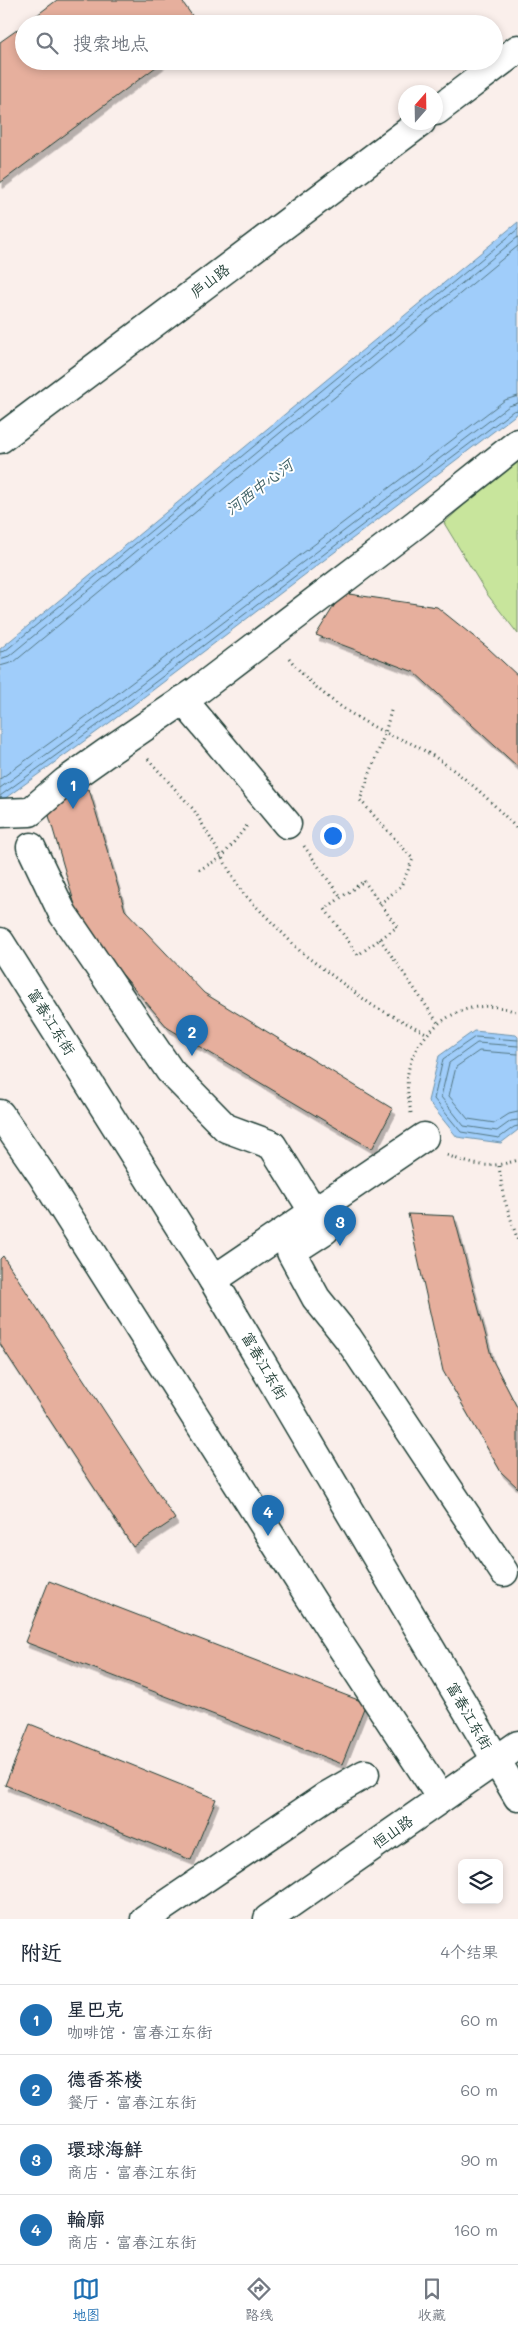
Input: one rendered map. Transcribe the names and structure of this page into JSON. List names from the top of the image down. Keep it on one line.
{"streets":{"street":["庐山路","富春江东街","恒山路"]},"crossings":[["富春江东街","恒山路"]],"water":["河西中心河"],"north":"top","page":{"search":"搜索地点","pins":["1","2","3","4"],"heading":["附近","4个结果"],"list":[{"mark":"1","name":"星巴克","note":"咖啡馆 · 富春江东街","value":"60 m"},{"mark":"2","name":"德香茶楼","note":"餐厅 · 富春江东街","value":"60 m"},{"mark":"3","name":"環球海鮮","note":"商店 · 富春江东街","value":"90 m"},{"mark":"4","name":"輪廓","note":"商店 · 富春江东街","value":"160 m"}],"nav":["地图","路线","收藏"]}}
